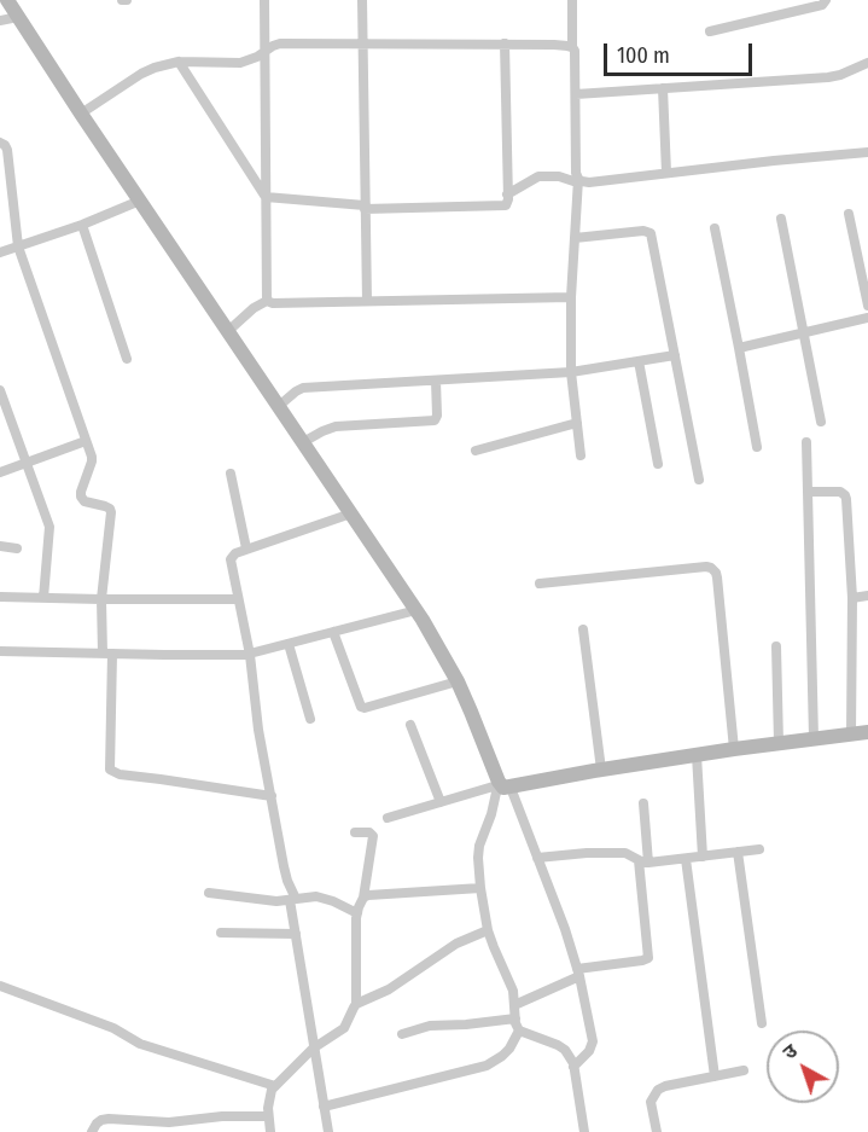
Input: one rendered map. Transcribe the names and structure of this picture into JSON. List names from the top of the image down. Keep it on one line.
{"scale_bar":"100 m","north":"top left"}
